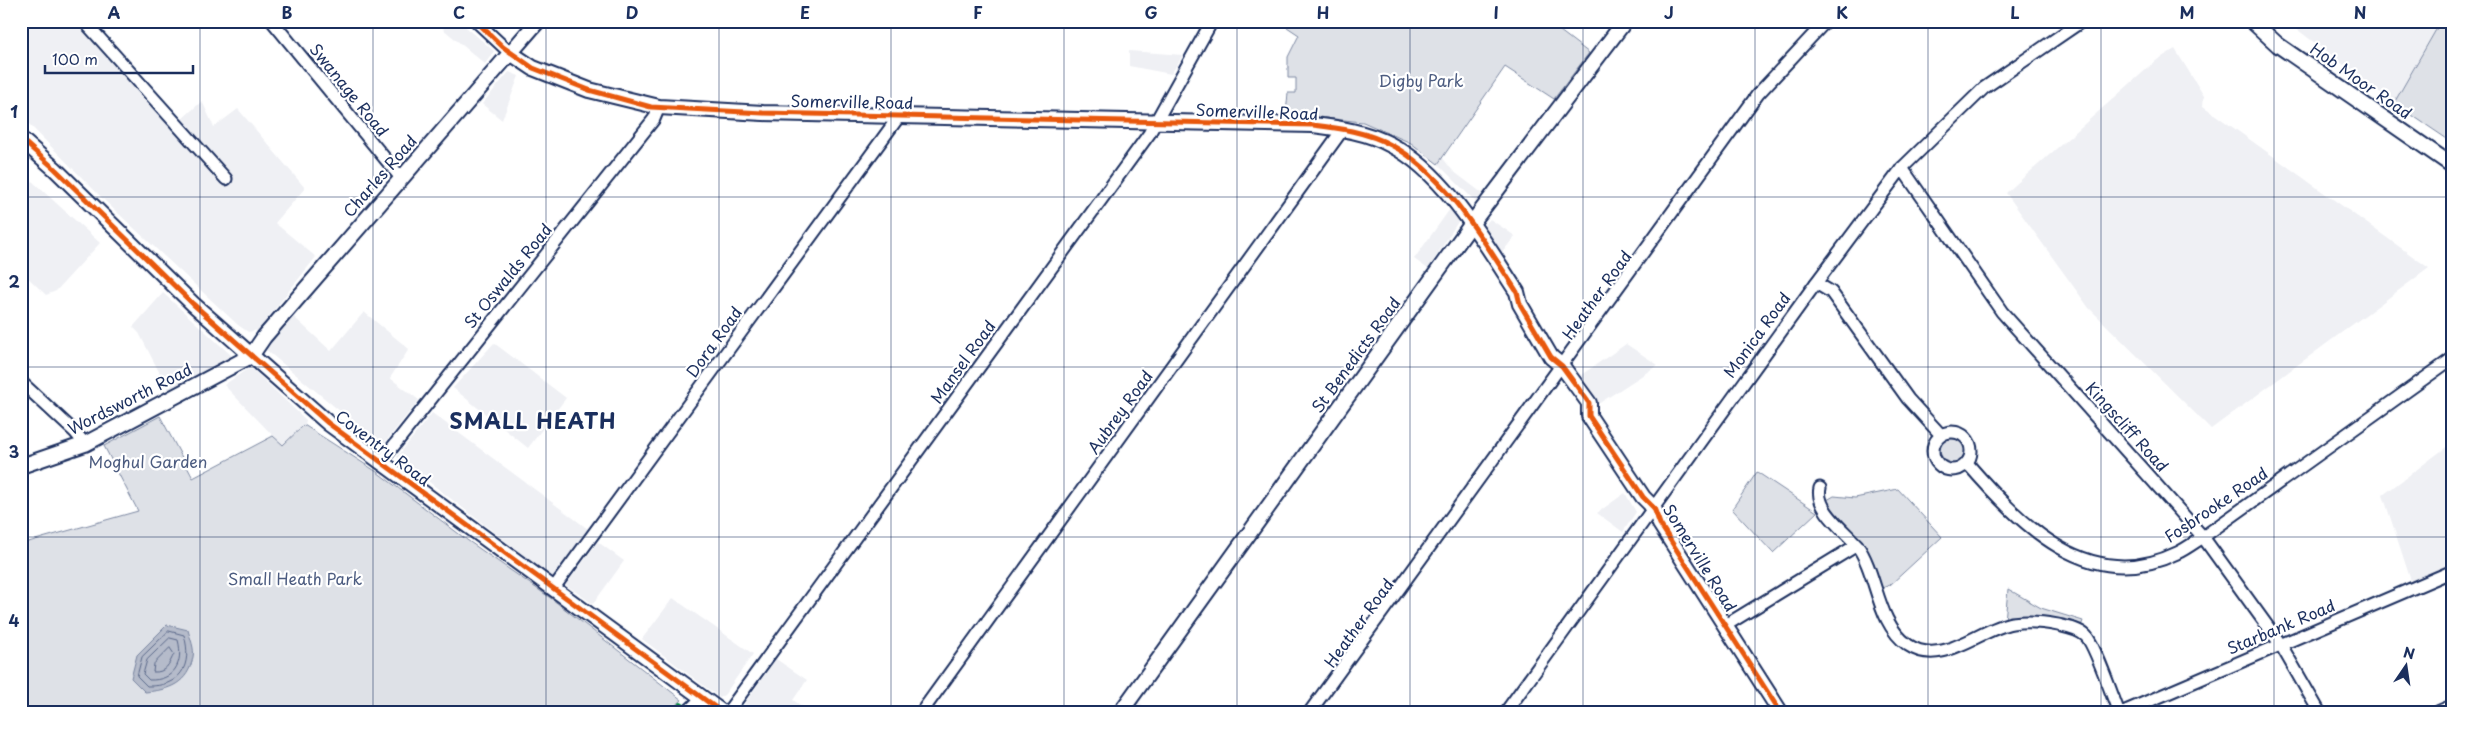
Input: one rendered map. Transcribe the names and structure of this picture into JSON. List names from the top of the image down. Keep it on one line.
{"streets":{"street":["Hob Moor Road","Swanage Road","Somerville Road","Charles Road","St Oswalds Road","Heather Road","Monica Road","Dora Road","St Benedicts Road","Mansel Road","Wordsworth Road","Aubrey Road","Kingscliff Road","Coventry Road","Fosbrooke Road","Starbank Road"]},"crossings":[["Swanage Road","Charles Road"],["Somerville Road","Charles Road"],["Somerville Road","St Oswalds Road"],["Somerville Road","Heather Road"],["Somerville Road","Monica Road"],["Somerville Road","Dora Road"],["Somerville Road","St Benedicts Road"],["Somerville Road","Mansel Road"],["Somerville Road","Aubrey Road"],["Charles Road","Wordsworth Road"],["Charles Road","Coventry Road"],["St Oswalds Road","Coventry Road"],["Monica Road","Kingscliff Road"],["Dora Road","Coventry Road"],["Mansel Road","Coventry Road"],["Wordsworth Road","Coventry Road"],["Kingscliff Road","Fosbrooke Road"],["Kingscliff Road","Starbank Road"]],"districts":["SMALL HEATH"],"parks":["Digby Park","Moghul Garden","Small Heath Park"],"scale_bar":"100 m","north":"top","grid":{"columns":["A","B","C","D","E","F","G","H","I","J","K","L","M","N"],"rows":["1","2","3","4"]}}
